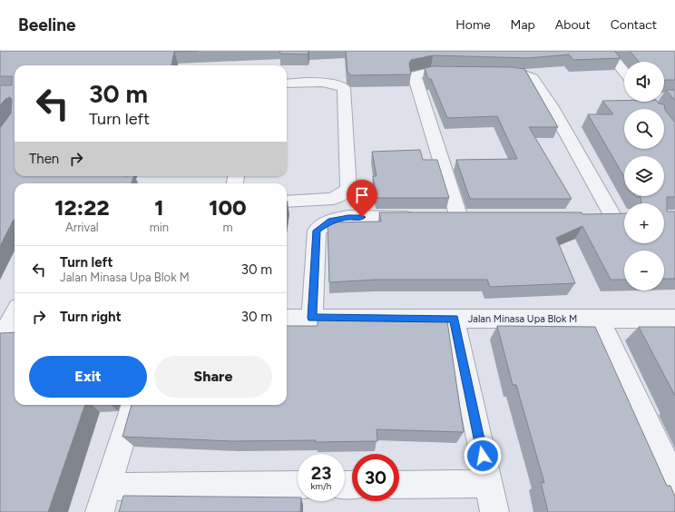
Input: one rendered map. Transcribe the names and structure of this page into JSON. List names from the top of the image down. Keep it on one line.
{"streets":{"street":["Jalan Minasa Upa Blok M"]},"page":{"header":"Beeline","nav":["Home","Map","About","Contact"],"map_buttons":["+","−"],"turn":["30 m","Turn left"],"then":"Then","eta":["12:22","Arrival","1","min","100","m"],"list":[{"name":"Turn left","note":"Jalan Minasa Upa Blok M","value":"30 m"},{"name":"Turn right","value":"30 m"}],"buttons":["Exit","Share"],"speed":"23 km/h","limit":"30"}}
